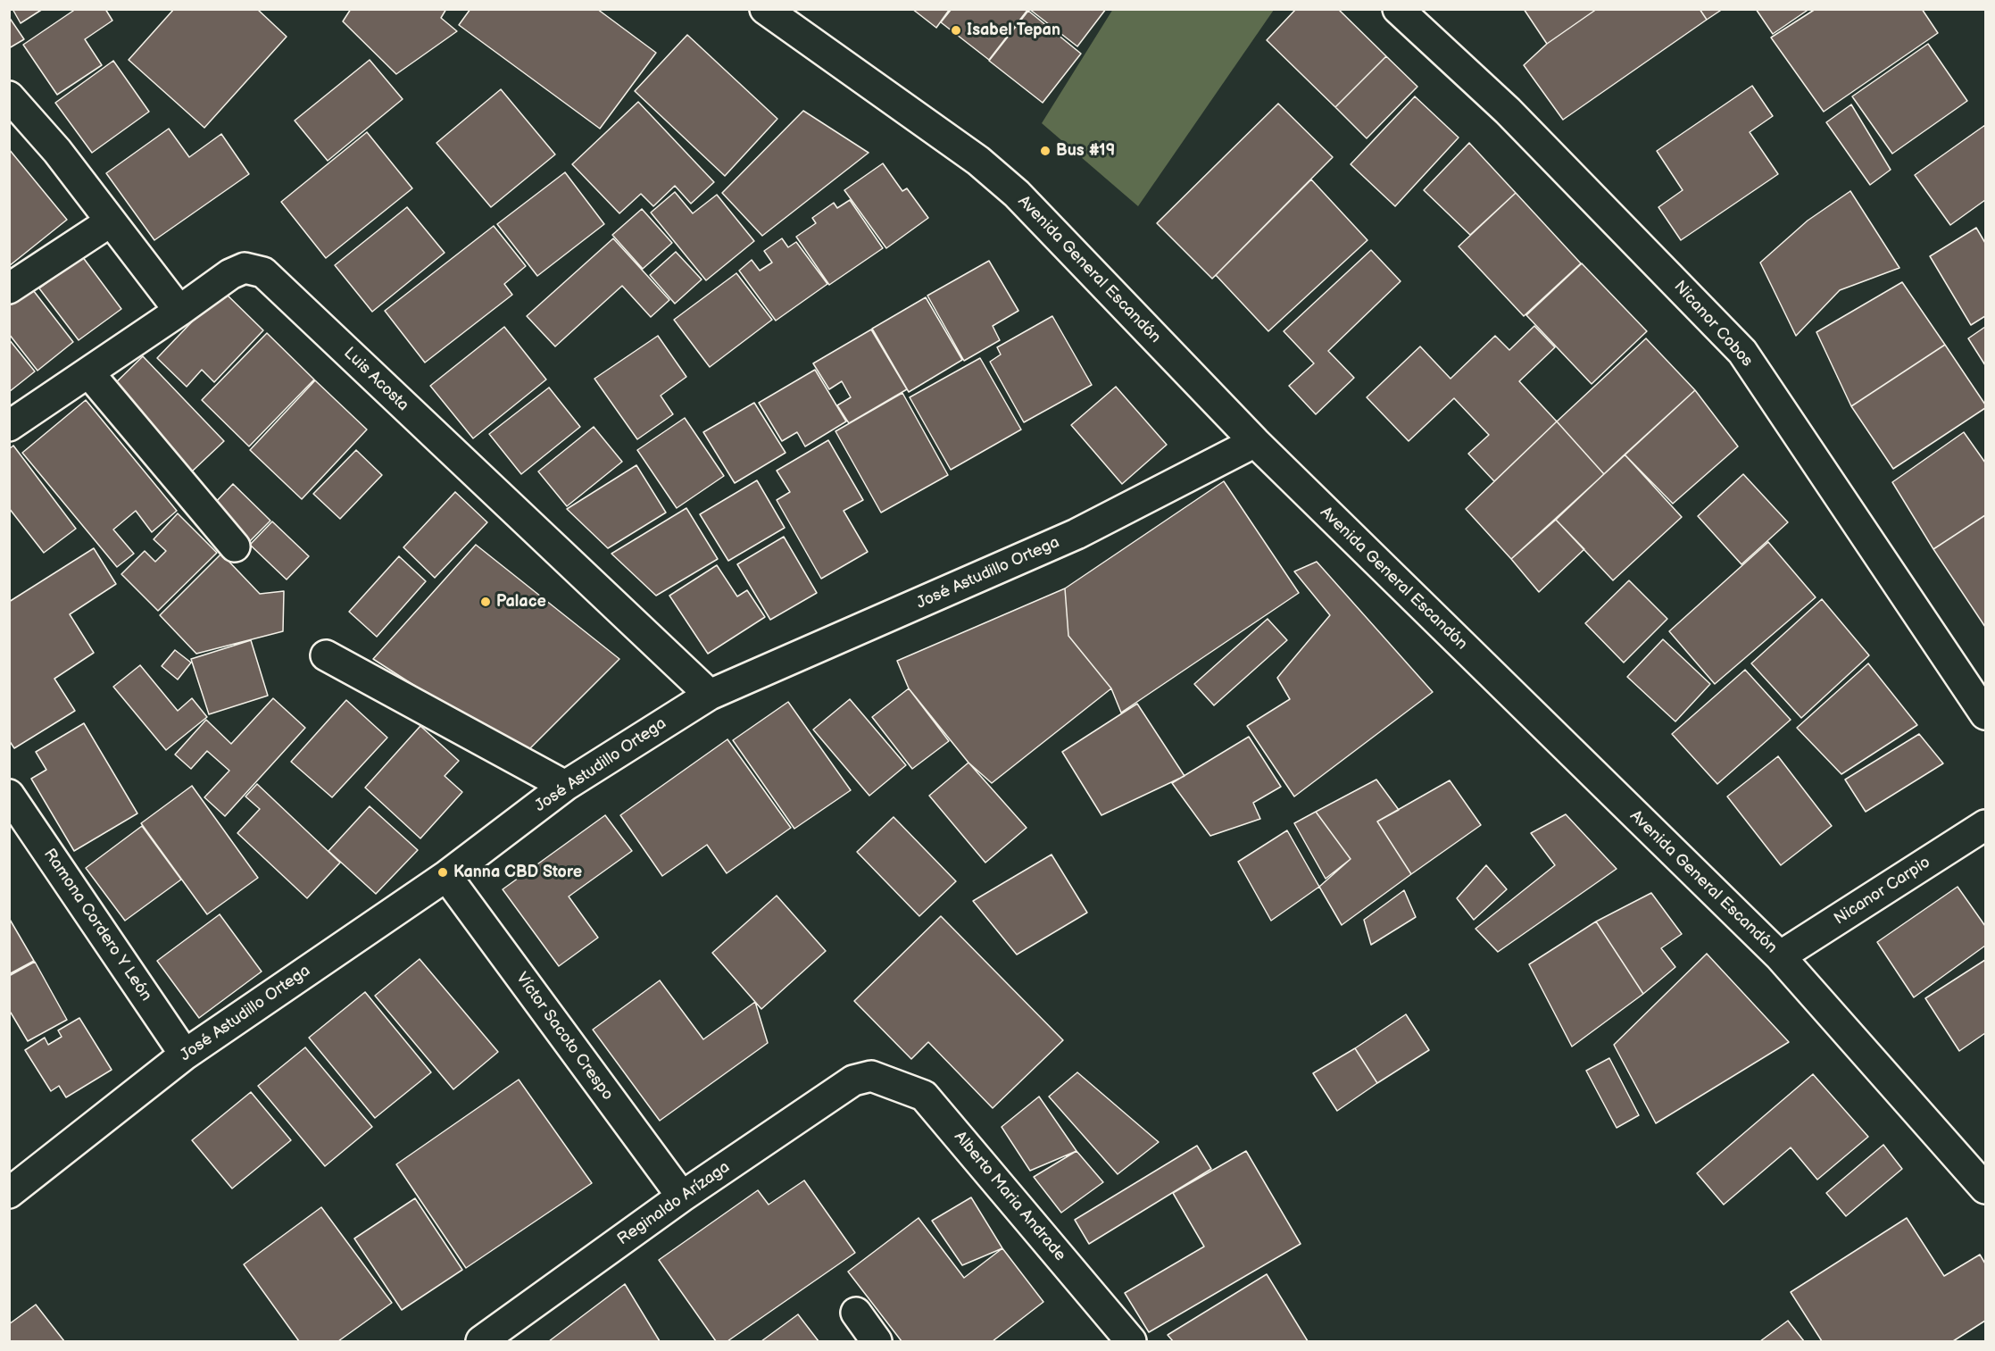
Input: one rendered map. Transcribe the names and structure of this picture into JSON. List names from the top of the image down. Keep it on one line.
{"streets":{"street":["Avenida General Escandón","Nicanor Cobos","Luis Acosta","José Astudillo Ortega","Nicanor Carpio","Ramona Cordero Y León","Víctor Sacoto Crespo","Alberto Maria Andrade","Reginaldo Arízaga"]},"crossings":[["Avenida General Escandón","José Astudillo Ortega"],["Avenida General Escandón","Nicanor Carpio"],["Luis Acosta","José Astudillo Ortega"],["José Astudillo Ortega","Ramona Cordero Y León"],["José Astudillo Ortega","Víctor Sacoto Crespo"],["Víctor Sacoto Crespo","Reginaldo Arízaga"],["Alberto Maria Andrade","Reginaldo Arízaga"]],"places":["Isabel Tepan","Bus #19","Palace","Kanna CBD Store"]}
